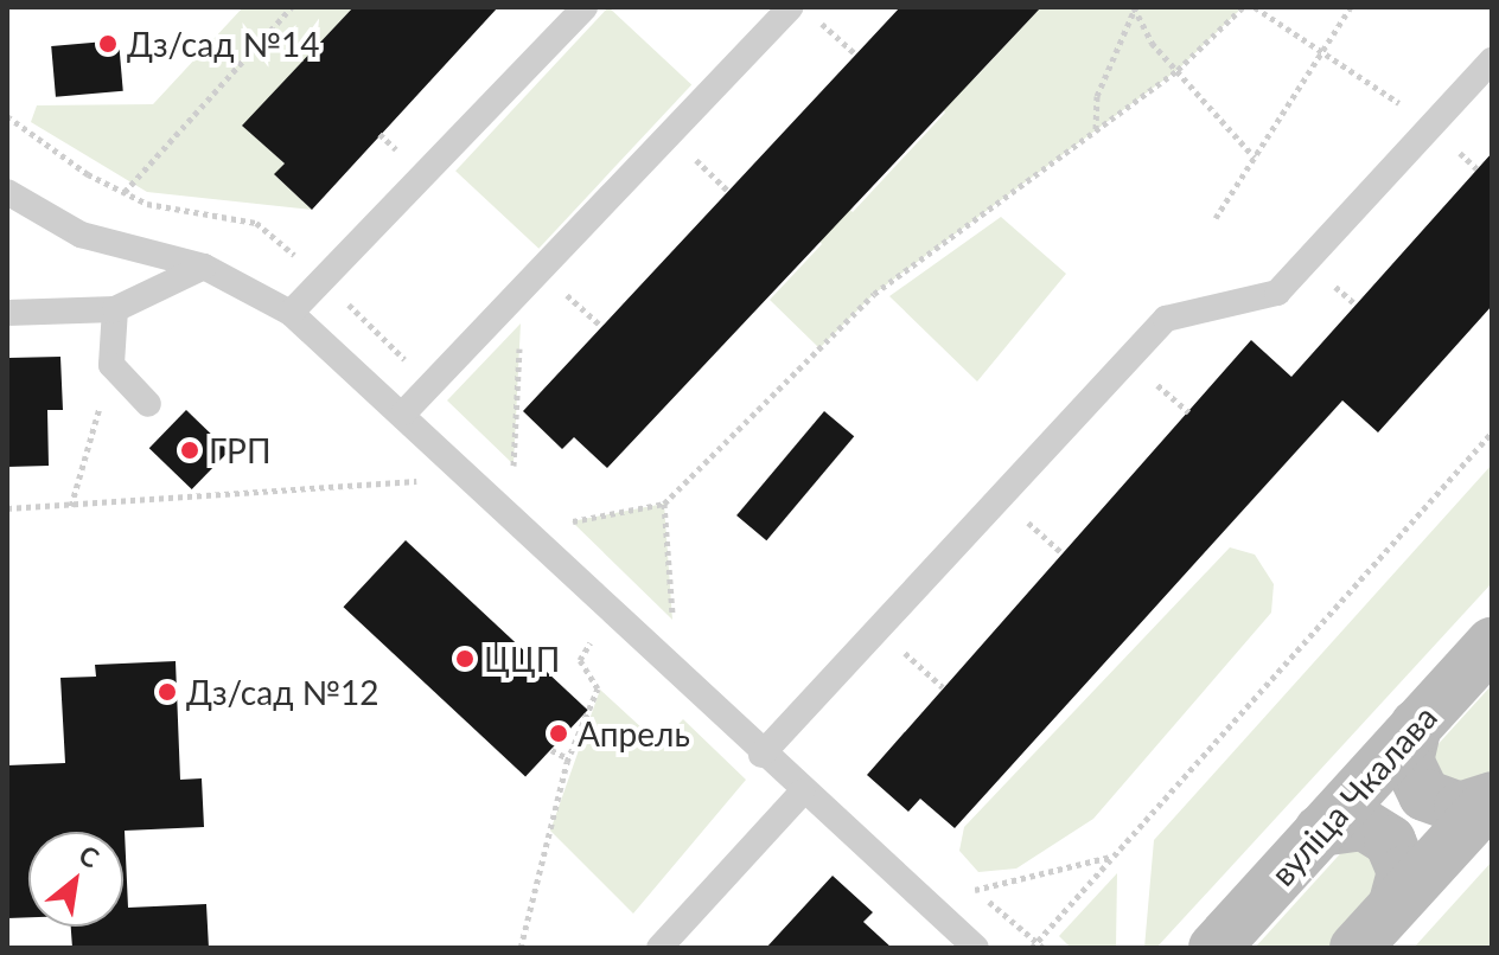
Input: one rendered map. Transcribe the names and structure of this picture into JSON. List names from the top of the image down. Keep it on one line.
{"streets":{"main road":["вуліца Чкалава"]},"places":["Дз/сад №14","ГРП","ЦЦП","Дз/сад №12","Апрель"],"north":"top right"}
